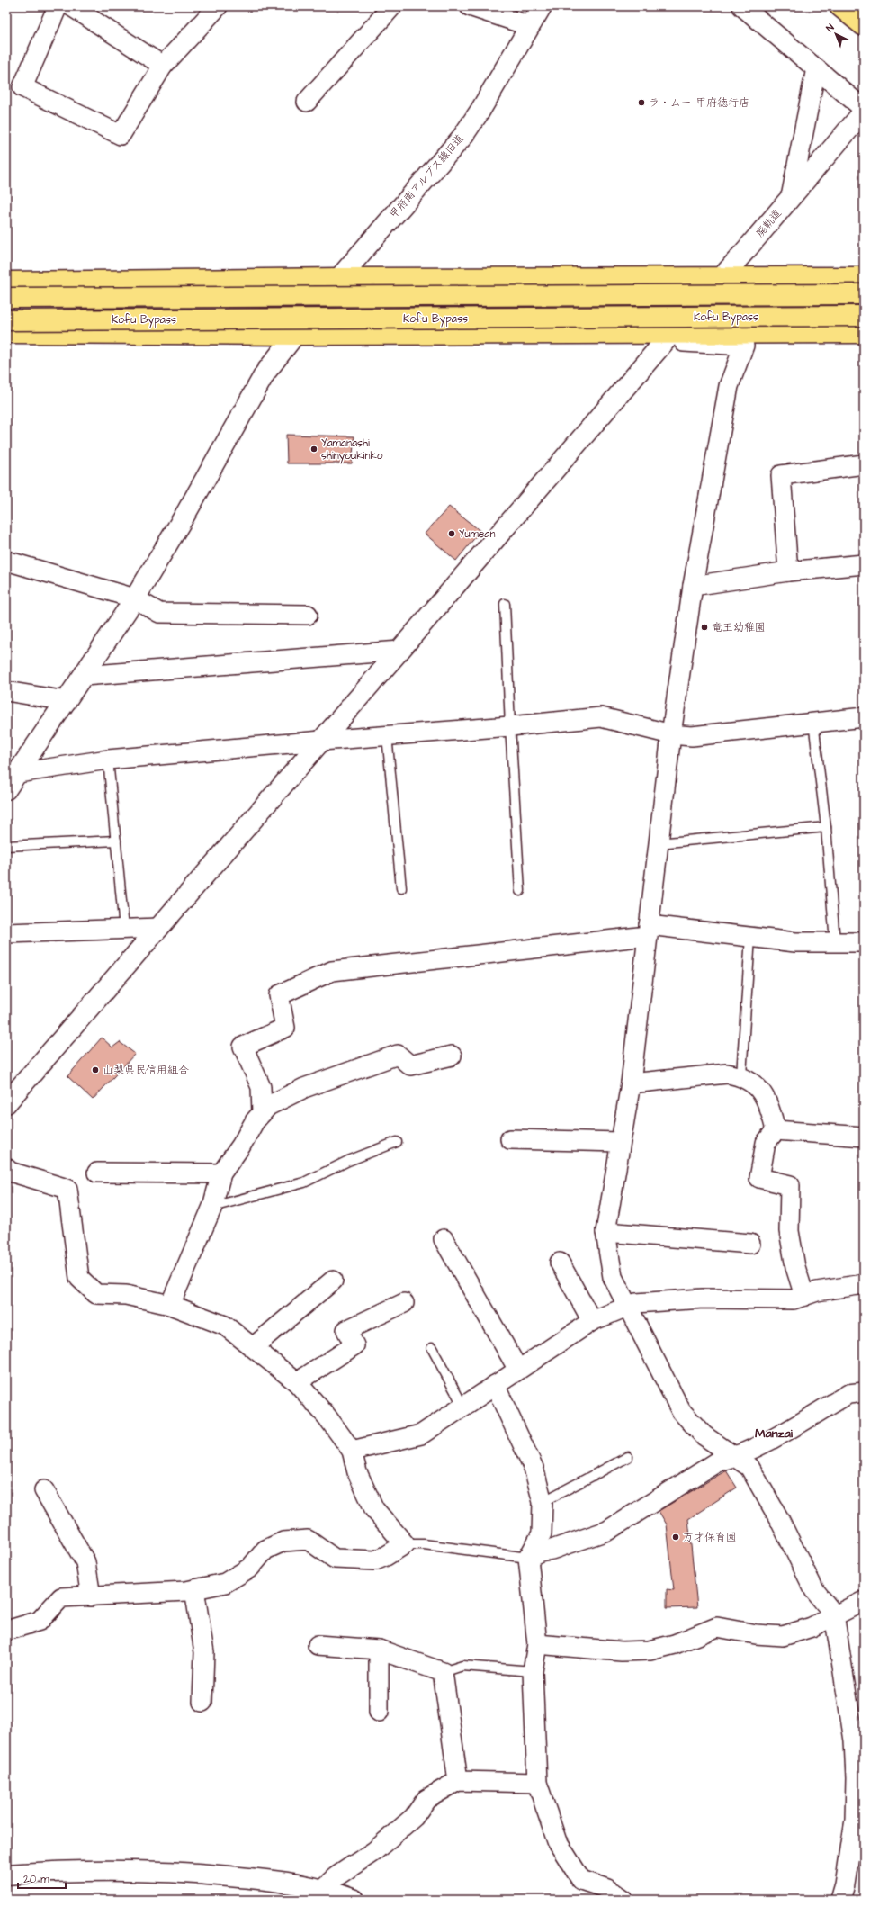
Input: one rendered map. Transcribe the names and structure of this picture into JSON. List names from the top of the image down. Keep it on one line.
{"streets":{"highway":["Kofu Bypass"],"street":["甲府南アルプス線旧道","廃軌道"]},"districts":["Manzai"],"places":["ラ・ムー 甲府徳行店","Yamanashi shinyoukinko","Yumean","竜王幼稚園","山梨県民信用組合","万才保育園"],"scale_bar":"20 m","north":"top left"}
